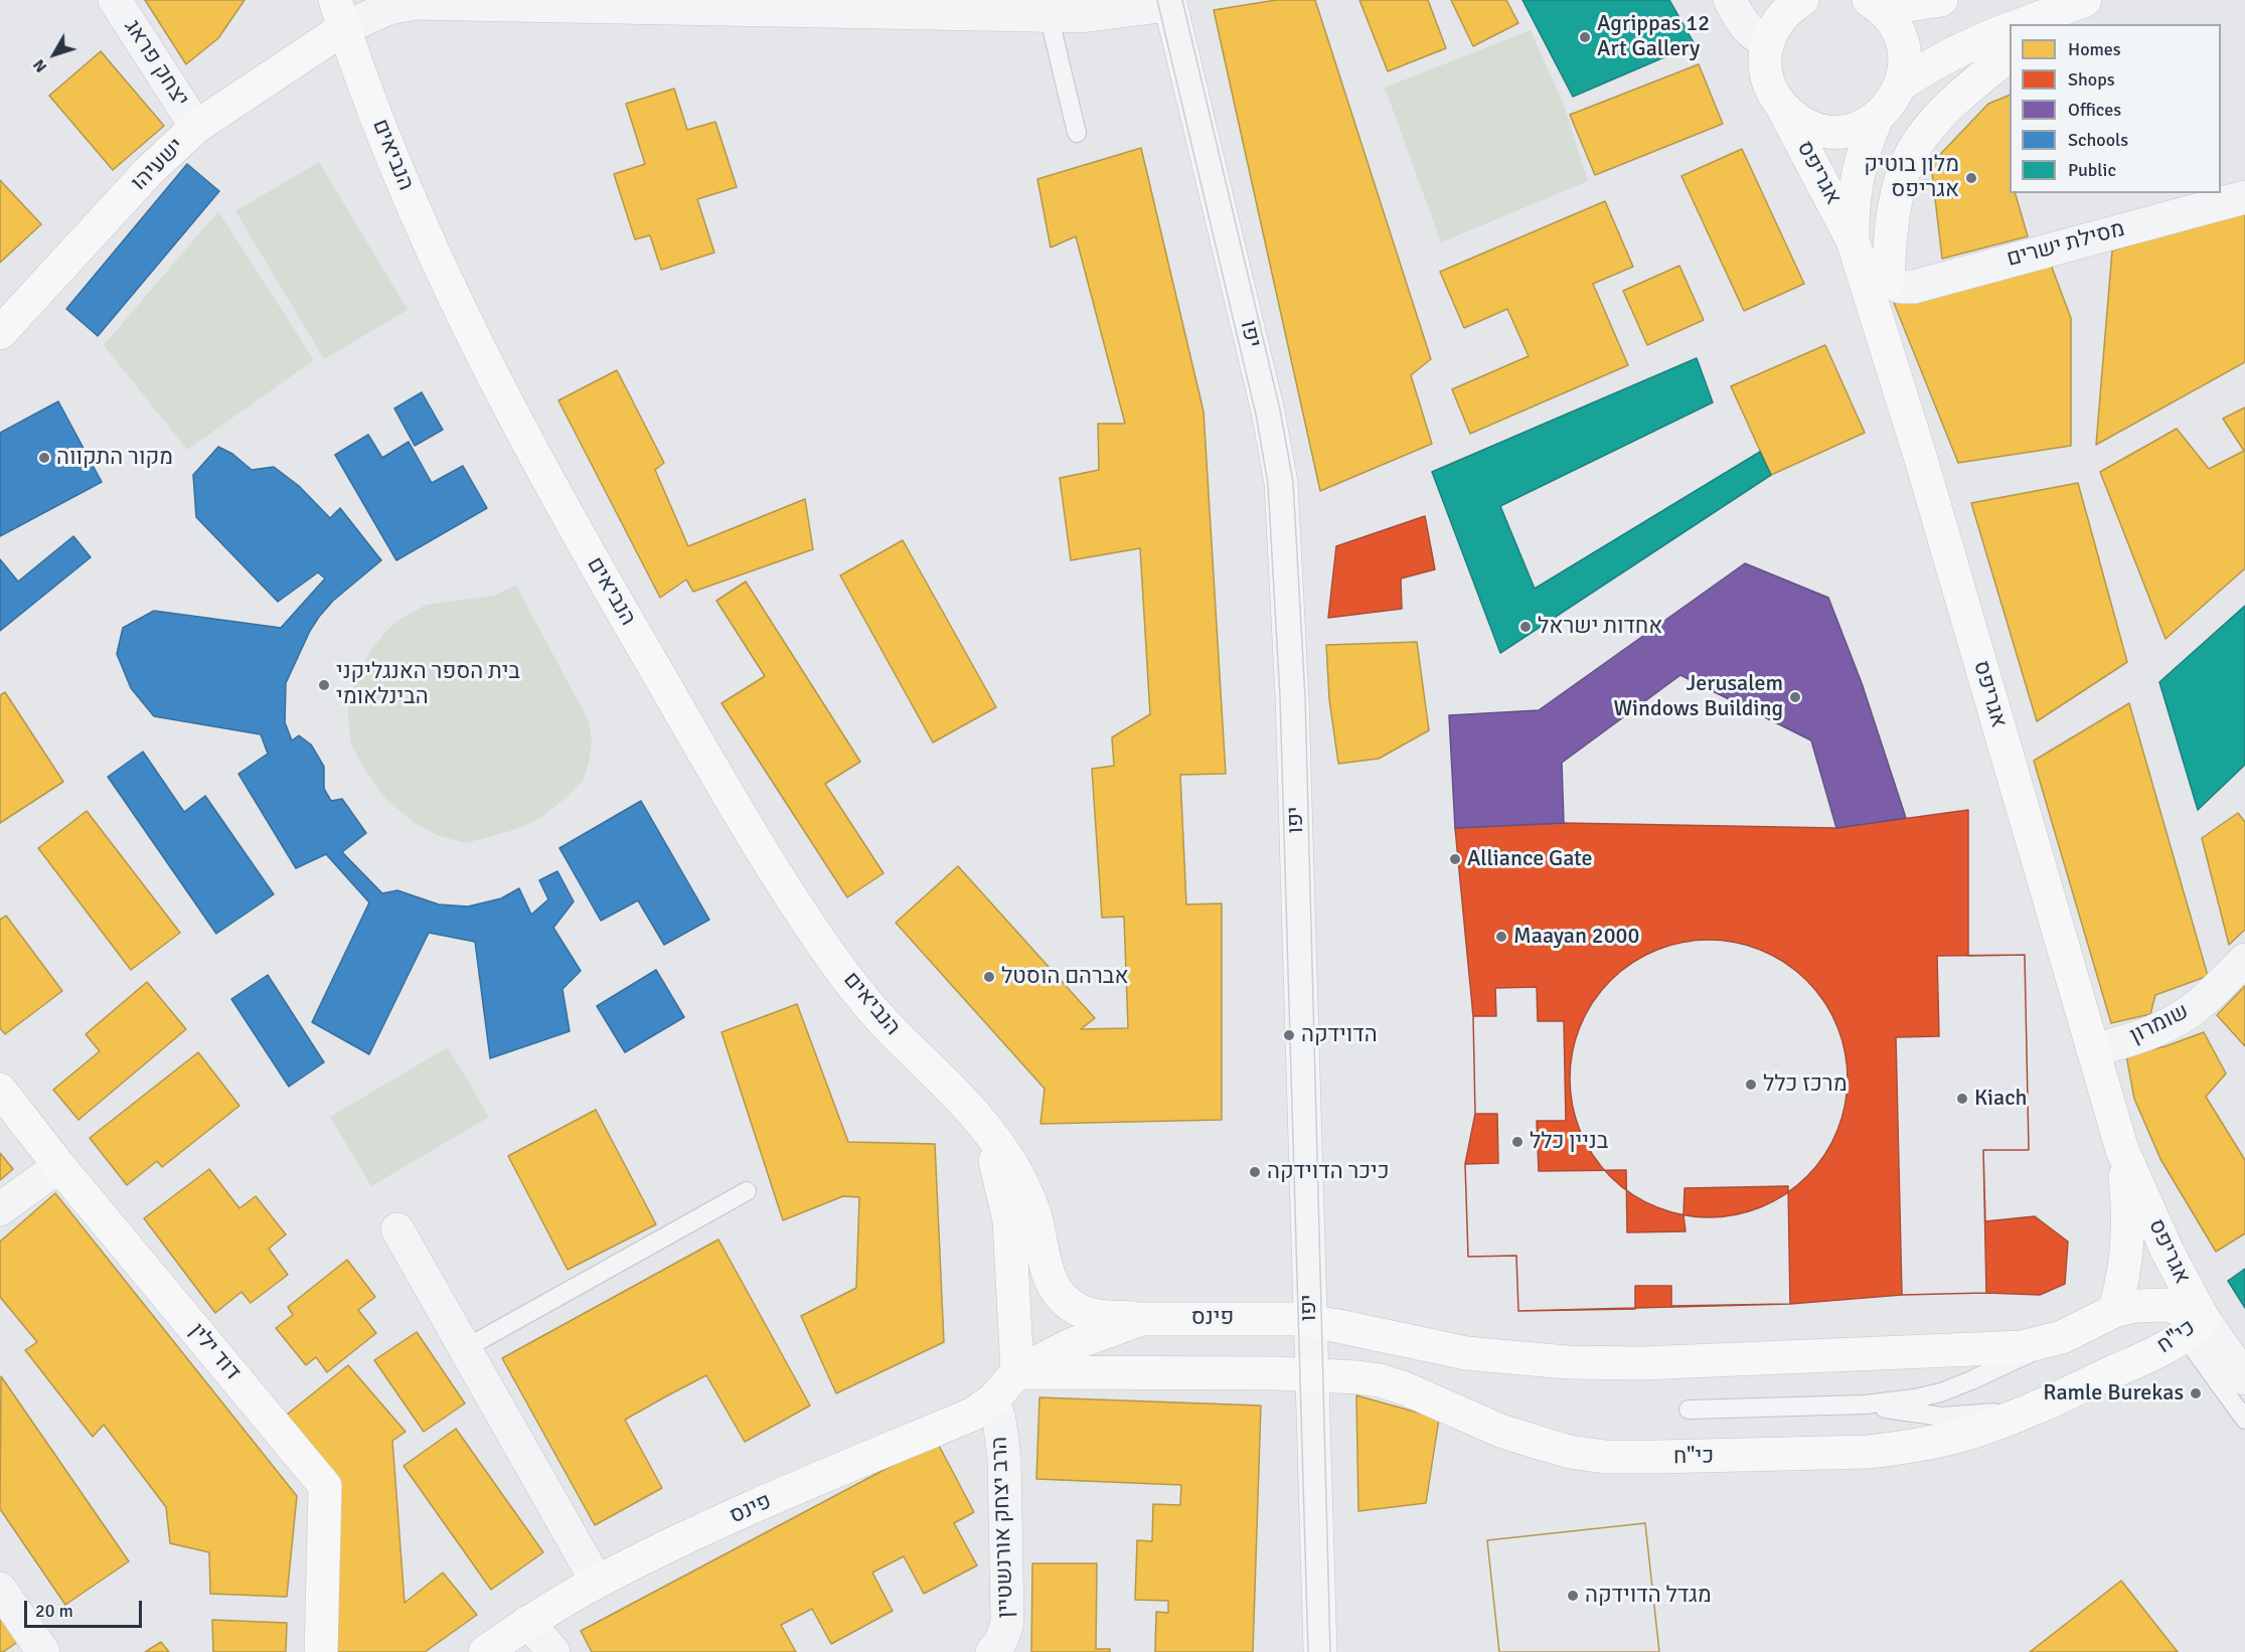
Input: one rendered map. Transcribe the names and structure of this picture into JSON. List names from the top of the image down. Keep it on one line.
{"streets":{"street":["יצחק פראג","הנביאים","ישעיהו","אגריפס","מסילת ישרים","יפו","שומרון","פינס","כי\"ח","דוד ילין","הרב יצחק אורנשטיין"]},"crossings":[["יצחק פראג","ישעיהו"],["הנביאים","ישעיהו"],["הנביאים","פינס"],["אגריפס","שומרון"],["אגריפס","כי\"ח"],["יפו","פינס"],["יפו","כי\"ח"],["פינס","כי\"ח"],["פינס","הרב יצחק אורנשטיין"]],"places":["Agrippas 12 Art Gallery","מלון בוטיק אגריפס","מקור התקווה","אחדות ישראל","בית הספר האנגליקני הבינלאומי","Jerusalem Windows Building","Alliance Gate","Maayan 2000","אברהם הוסטל","הדוידקה","מרכז כלל","Kiach","בניין כלל","כיכר הדוידקה","Ramle Burekas","מגדל הדוידקה"],"legend":["Homes","Shops","Offices","Schools","Public"],"scale_bar":"20 m","north":"bottom left"}
